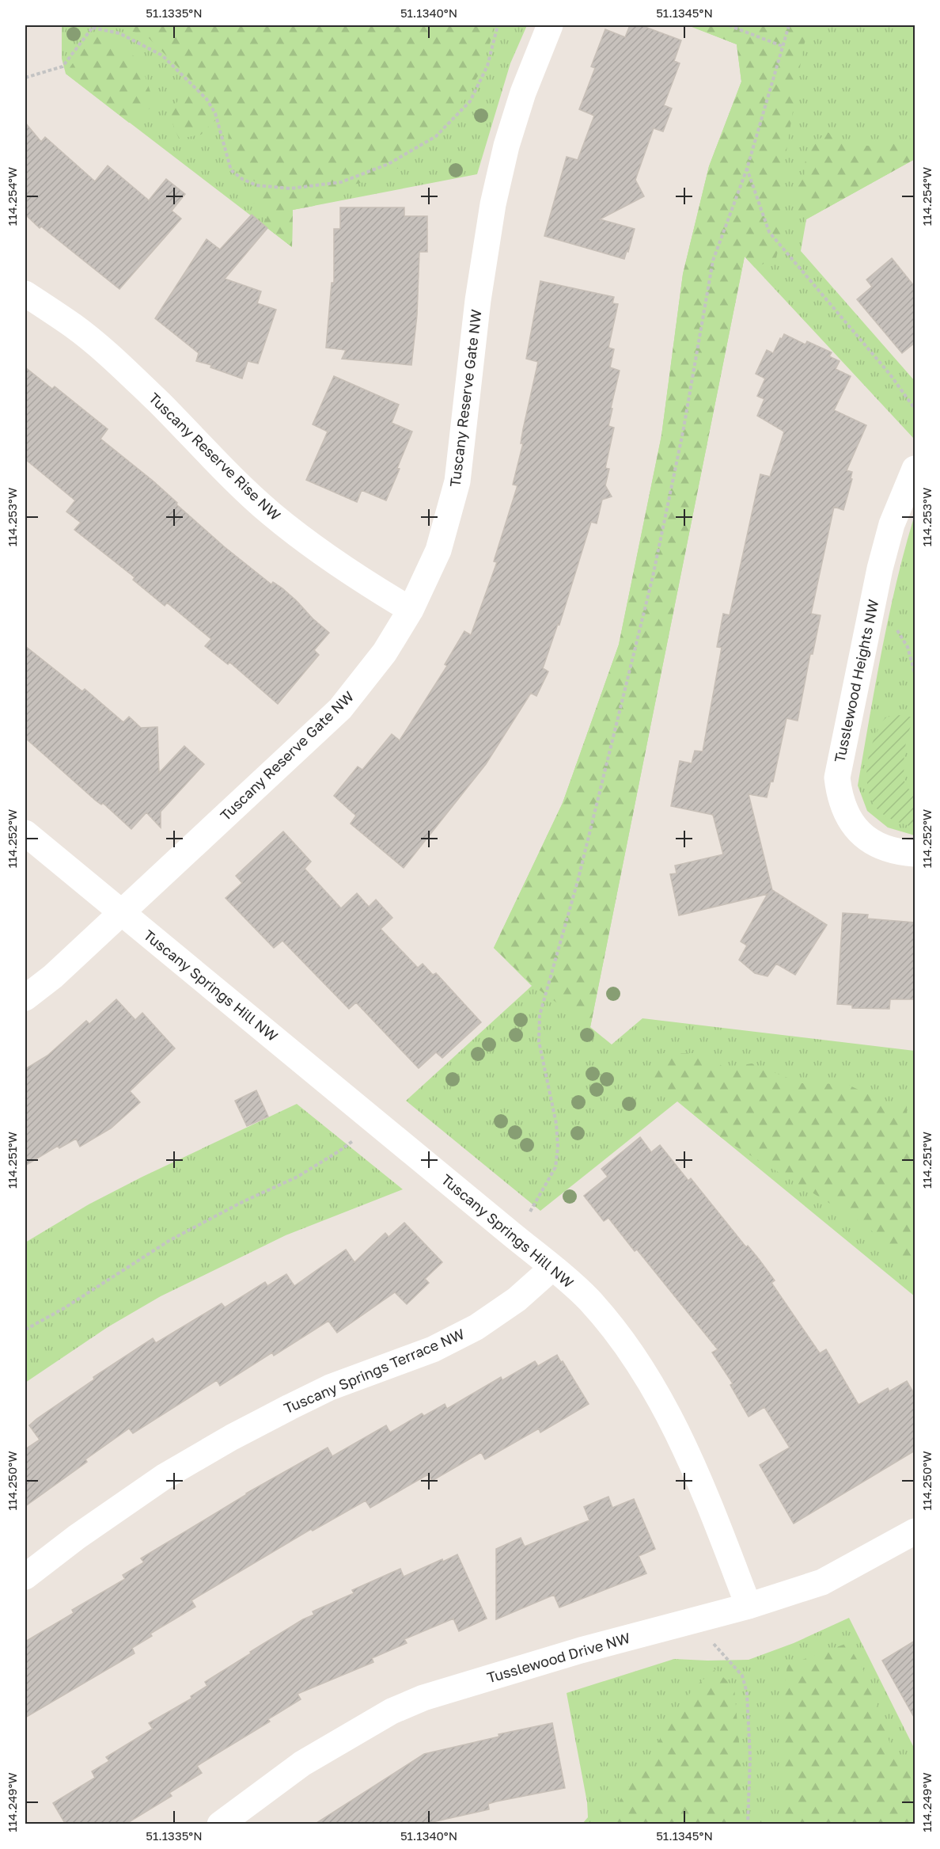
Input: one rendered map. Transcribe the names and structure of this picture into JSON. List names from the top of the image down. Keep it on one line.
{"streets":{"street":["Tuscany Reserve Gate NW","Tuscany Reserve Rise NW","Tusslewood Heights NW","Tuscany Springs Hill NW","Tuscany Springs Terrace NW","Tusslewood Drive NW"]},"crossings":[["Tuscany Reserve Gate NW","Tuscany Reserve Rise NW"],["Tuscany Reserve Gate NW","Tuscany Springs Hill NW"],["Tuscany Springs Hill NW","Tuscany Springs Terrace NW"],["Tuscany Springs Hill NW","Tusslewood Drive NW"]],"coordinates":["51.1335°N","51.1340°N","51.1345°N","114.254°W","114.253°W","114.252°W","114.251°W","114.250°W","114.249°W"]}
